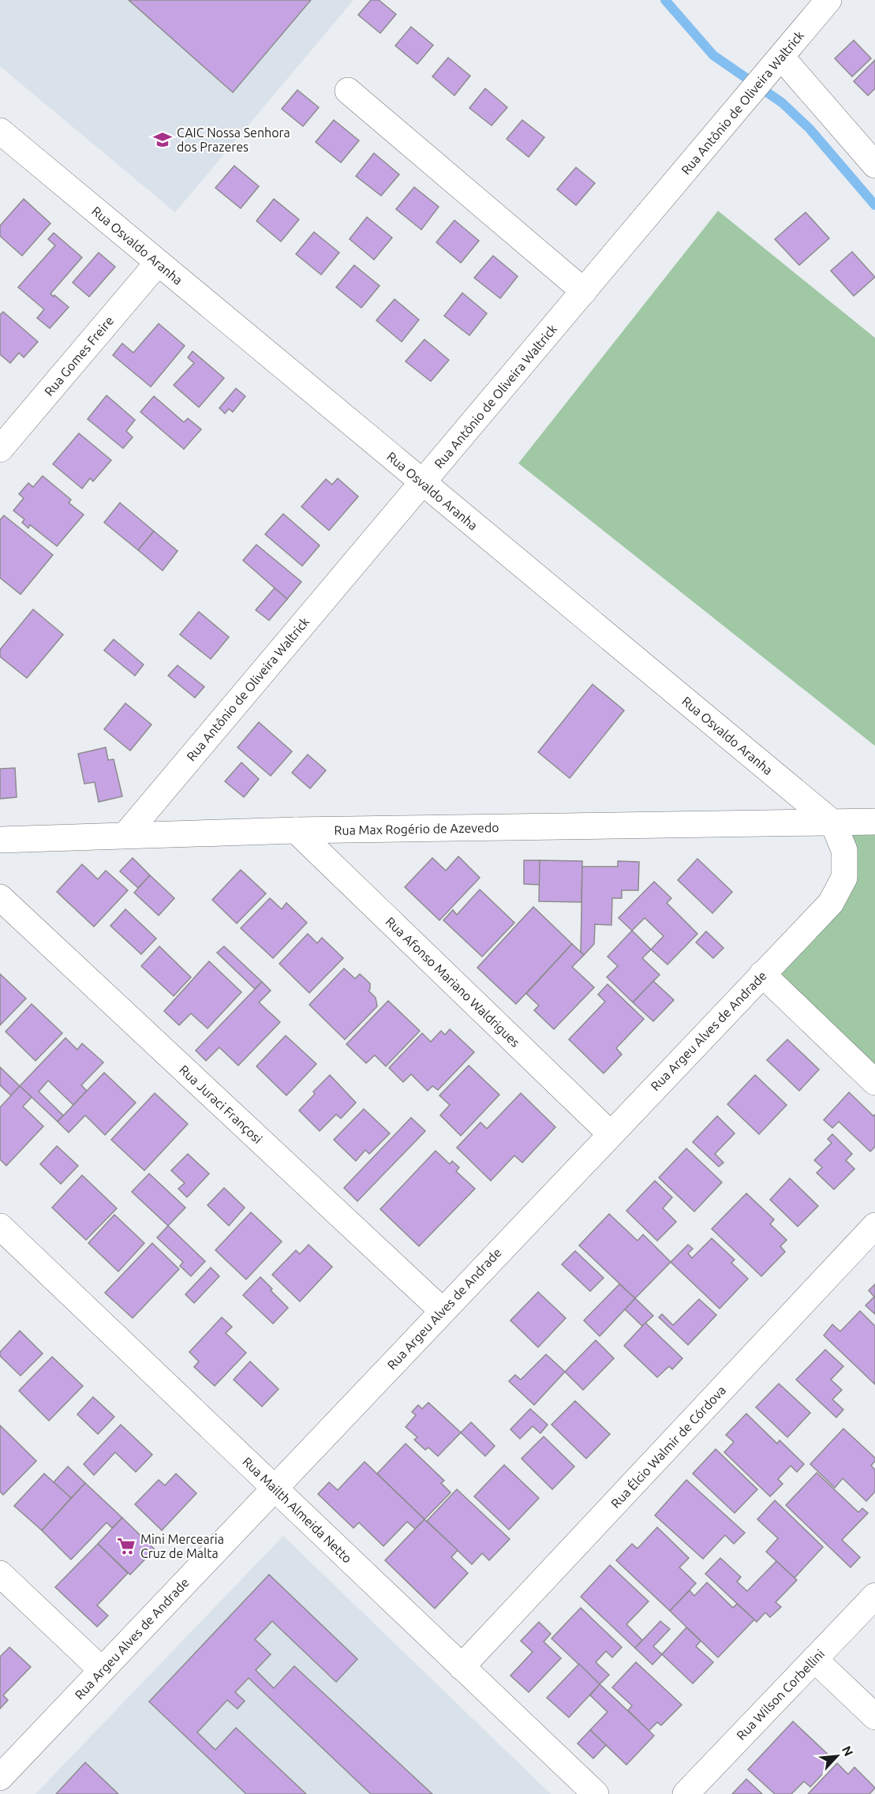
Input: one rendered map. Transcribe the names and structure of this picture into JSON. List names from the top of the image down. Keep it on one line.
{"streets":{"street":["Rua Antônio de Oliveira Waltrick","Rua Osvaldo Aranha","Rua Gomes Freire","Rua Max Rogério de Azevedo","Rua Afonso Mariano Waldrigues","Rua Argeu Alves de Andrade","Rua Juraci Françosi","Rua Élcio Walmir de Córdova","Rua Mailth Almeida Netto","Rua Wilson Corbellini"]},"crossings":[["Rua Antônio de Oliveira Waltrick","Rua Osvaldo Aranha"],["Rua Antônio de Oliveira Waltrick","Rua Max Rogério de Azevedo"],["Rua Osvaldo Aranha","Rua Gomes Freire"],["Rua Osvaldo Aranha","Rua Max Rogério de Azevedo"],["Rua Osvaldo Aranha","Rua Argeu Alves de Andrade"],["Rua Max Rogério de Azevedo","Rua Afonso Mariano Waldrigues"],["Rua Max Rogério de Azevedo","Rua Argeu Alves de Andrade"],["Rua Afonso Mariano Waldrigues","Rua Argeu Alves de Andrade"],["Rua Argeu Alves de Andrade","Rua Juraci Françosi"],["Rua Argeu Alves de Andrade","Rua Mailth Almeida Netto"],["Rua Élcio Walmir de Córdova","Rua Mailth Almeida Netto"]],"places":{"school or university":["CAIC Nossa Senhora dos Prazeres"],"supermarket":["Mini Mercearia Cruz de Malta"]},"north":"top right"}
